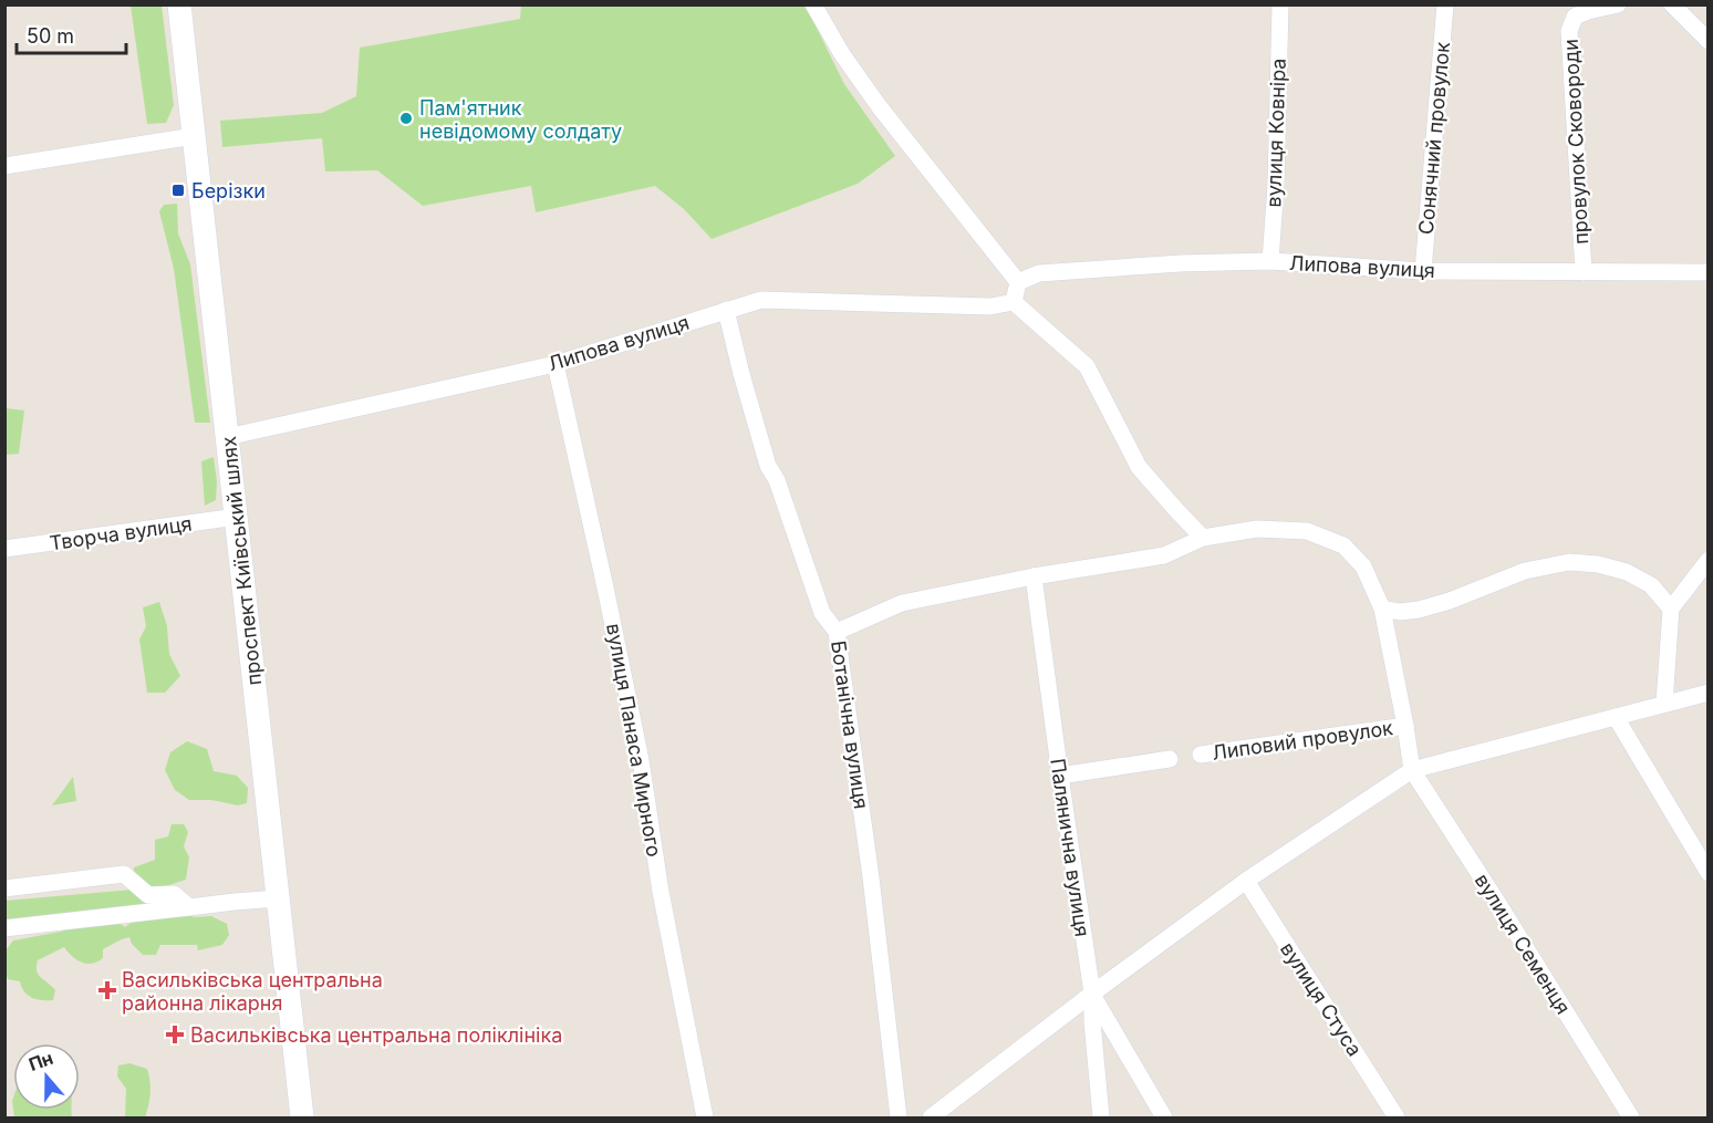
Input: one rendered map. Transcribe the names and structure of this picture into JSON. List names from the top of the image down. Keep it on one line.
{"streets":{"main road":["проспект Київський шлях"],"street":["вулиця Ковніра","Сонячний провулок","провулок Сковороди","Липова вулиця","Творча вулиця","Ботанічна вулиця","вулиця Панаса Мирного","Липовий провулок","Палянична вулиця","вулиця Семенця","вулиця Стуса"]},"crossings":[["вулиця Ковніра","Липова вулиця"],["Сонячний провулок","Липова вулиця"],["провулок Сковороди","Липова вулиця"],["Липова вулиця","проспект Київський шлях"],["Липова вулиця","Ботанічна вулиця"],["Липова вулиця","вулиця Панаса Мирного"],["Творча вулиця","проспект Київський шлях"]],"places":{"other":["Пам'ятник невідомому солдату"],"transit":["Берізки"],"health":["Васильківська центральна районна лікарня","Васильківська центральна поліклініка"]},"scale_bar":"50 m","north":"top"}
